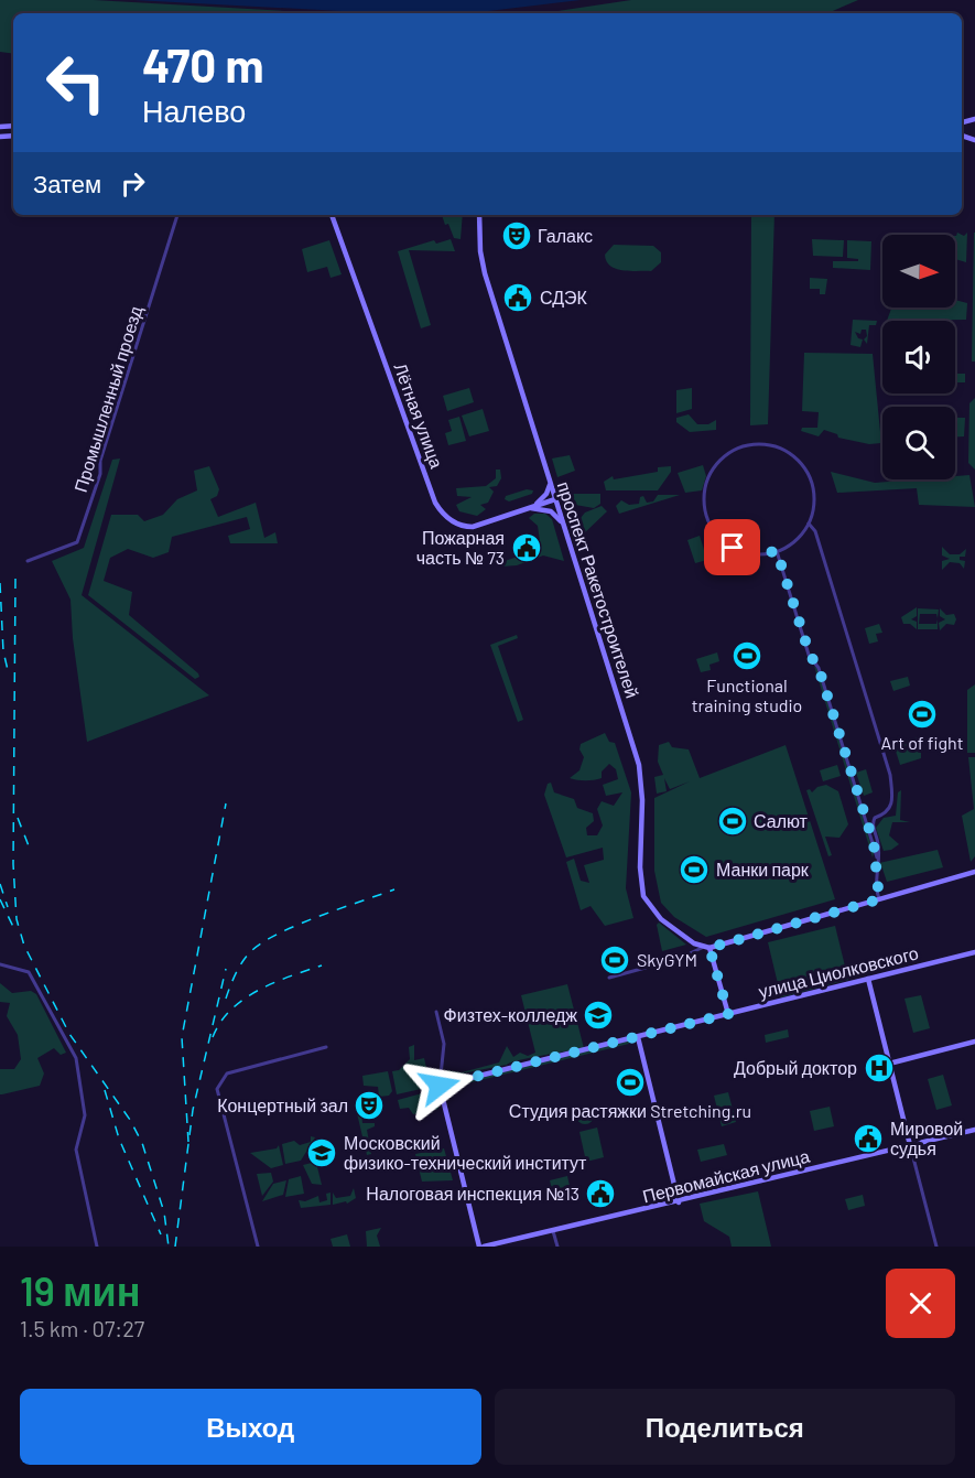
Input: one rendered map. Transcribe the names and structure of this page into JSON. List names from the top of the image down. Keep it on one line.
{"streets":{"street":["Промышленный проезд","Лётная улица","проспект Ракетостроителей","улица Циолковского","Первомайская улица"]},"crossings":[["Лётная улица","проспект Ракетостроителей"]],"places":{"theatre":["Галакс","Концертный зал"],"public building":["СДЭК","Пожарная часть № 73","Мировой судья","Налоговая инспекция №13"],"sports":["Functional training studio","Art of fight","Салют","Манки парк","SkyGYM","Студия растяжки Stretching.ru"],"school or university":["Физтех-колледж","Московский физико-технический институт"],"hospital":["Добрый доктор"]},"north":"right","page":{"turn":["470 m","Налево"],"then":"Затем","heading":["19 мин","1.5 km · 07:27"],"buttons":["Выход","Поделиться"]}}
